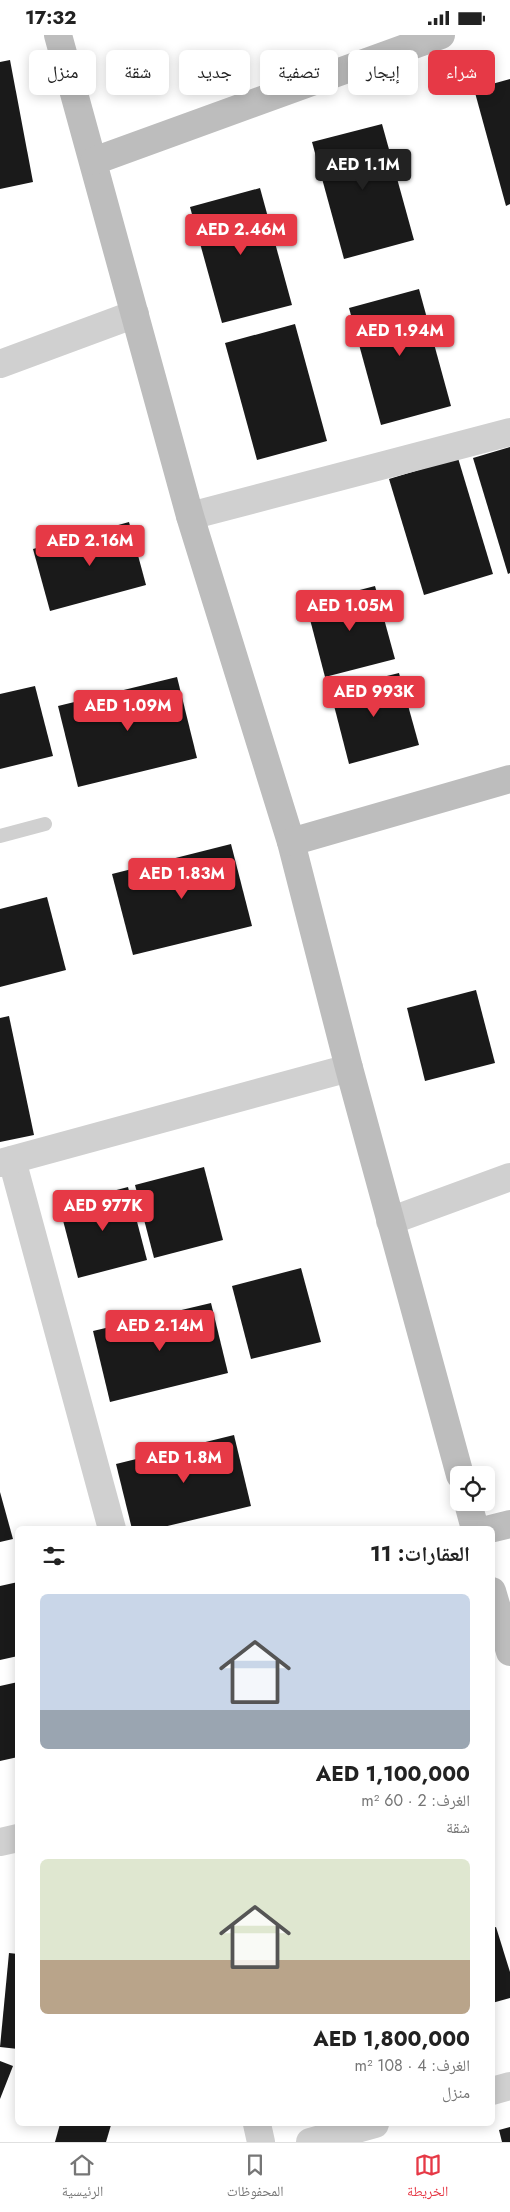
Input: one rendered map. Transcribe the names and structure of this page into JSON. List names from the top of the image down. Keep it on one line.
{"page":{"status":"17:32","chip":["شراء","إيجار","تصفية","جديد","شقة","منزل"],"price":["AED 1.1M","AED 2.46M","AED 1.94M","AED 2.16M","AED 1.05M","AED 993K","AED 1.09M","AED 1.83M","AED 977K","AED 2.14M","AED 1.8M"],"heading":"العقارات: 11","list":[{"name":"AED 1,100,000","note":"الغرف: 2 · 60 m² · شقة"},{"name":"AED 1,800,000","note":"الغرف: 4 · 108 m² · منزل"}],"tabs":["الخريطة","المحفوظات","الرئيسية"]}}
